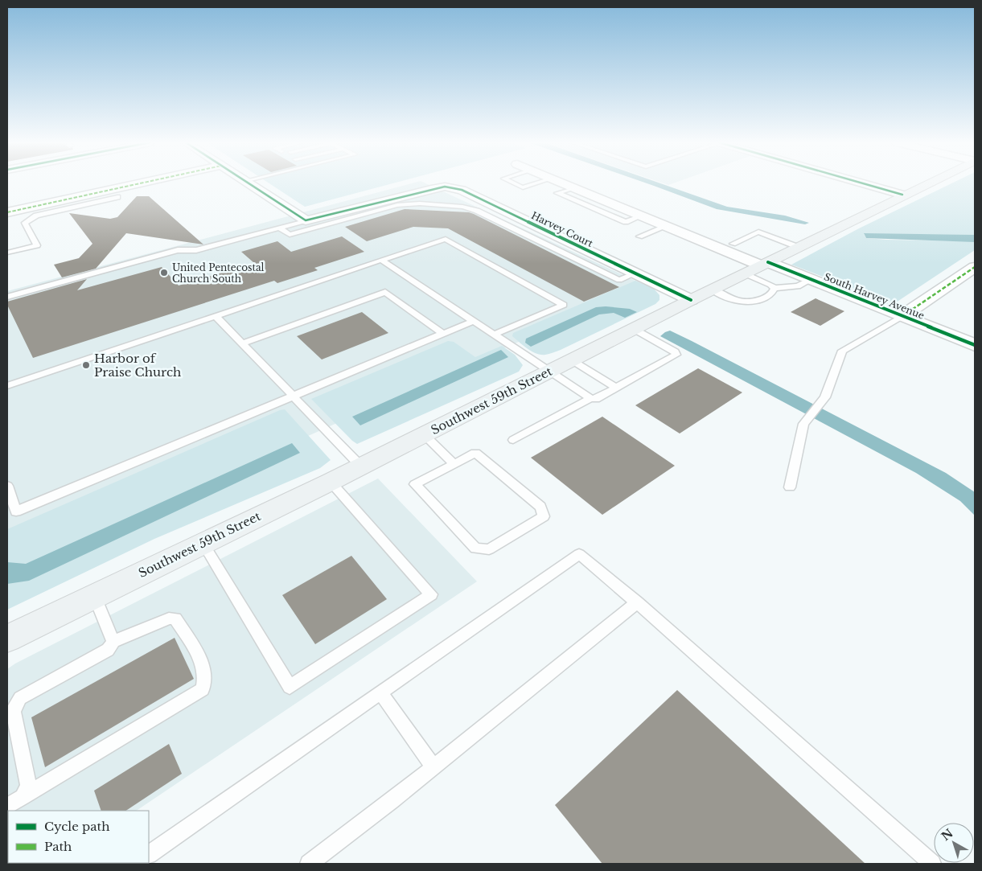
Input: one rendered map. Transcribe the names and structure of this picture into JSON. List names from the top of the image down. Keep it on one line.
{"streets":{"main road":["Southwest 59th Street"],"street":["Harvey Court","South Harvey Avenue"]},"crossings":[["Harvey Court","Southwest 59th Street"],["South Harvey Avenue","Southwest 59th Street"]],"places":["United Pentecostal Church South","Harbor of Praise Church"],"legend":["Cycle path","Path"],"north":"top left"}
